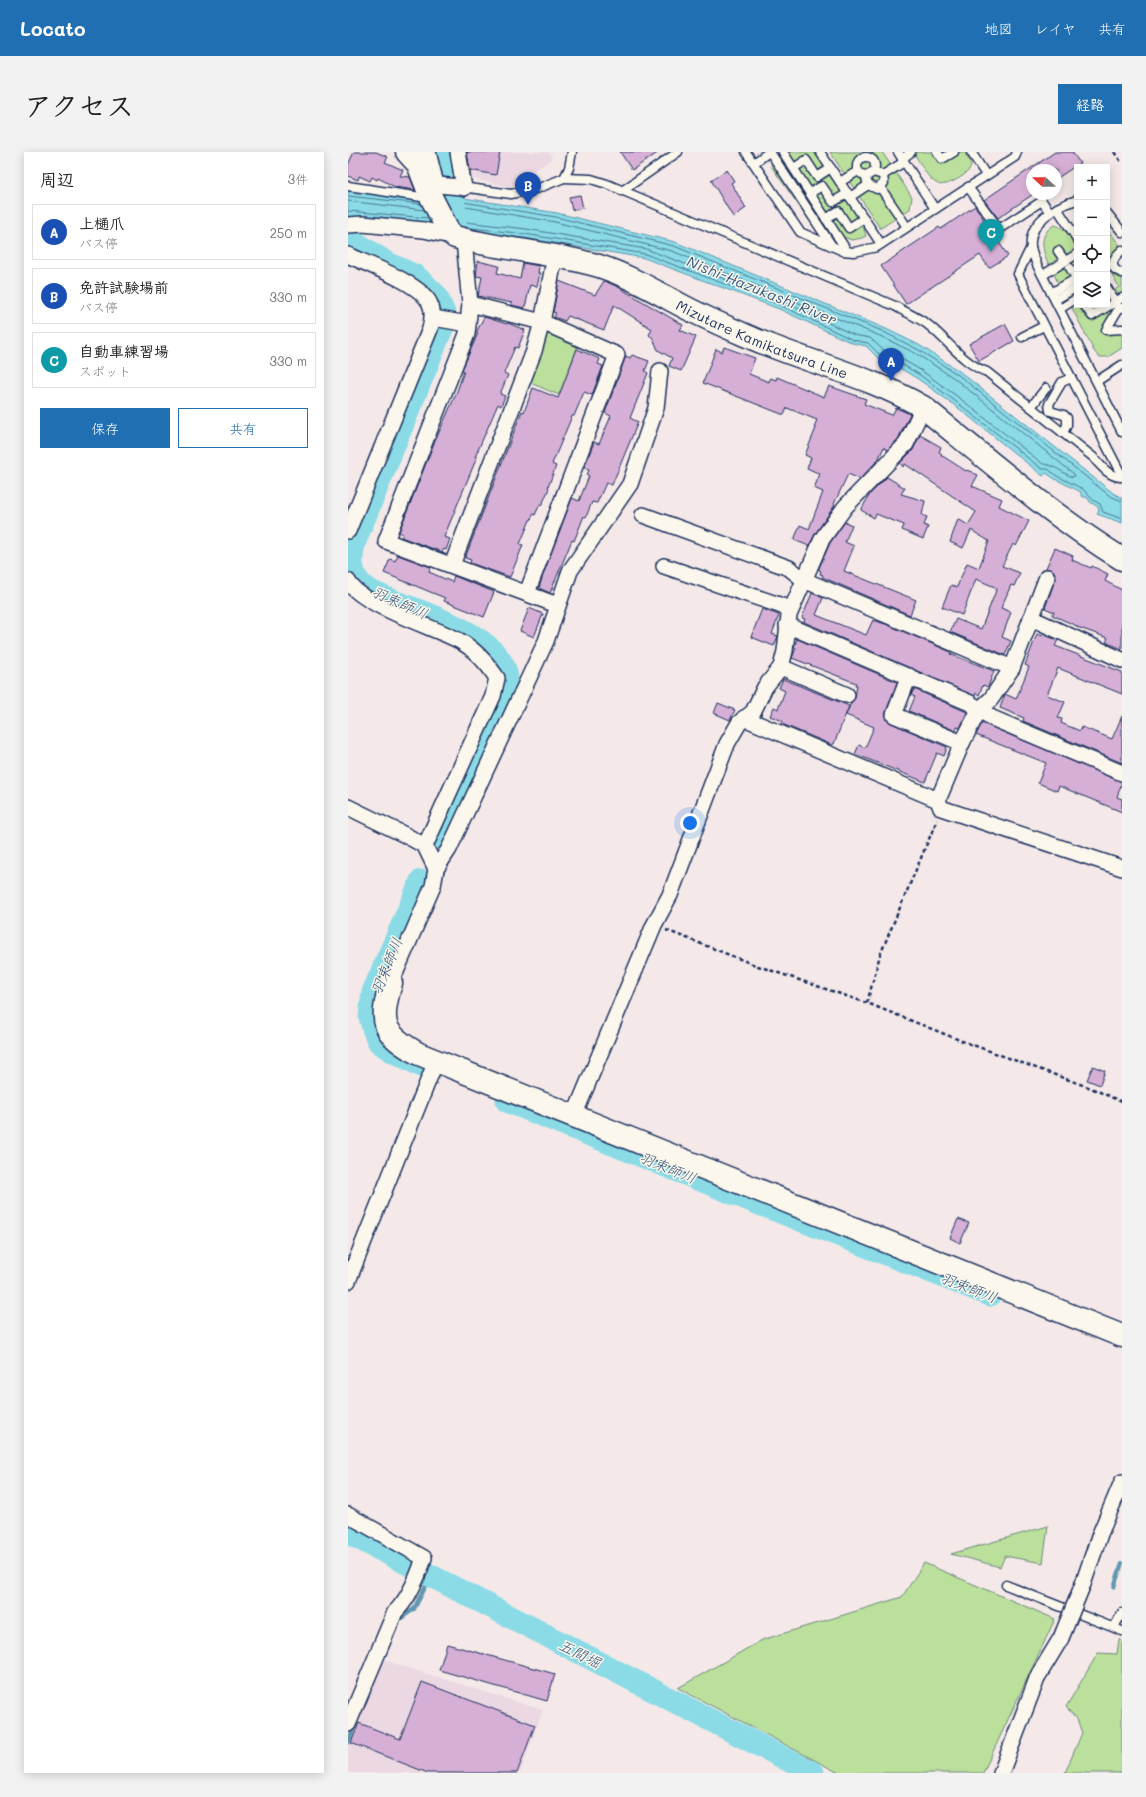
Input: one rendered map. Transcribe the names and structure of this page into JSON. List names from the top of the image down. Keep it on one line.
{"streets":{"street":["Mizutare Kamikatsura Line"]},"water":["Nishi-Hazukashi River","羽束師川","五間堀"],"north":"left","page":{"header":"Locato","nav":["地図","レイヤ","共有"],"title":"アクセス","buttons":["経路",["保存","共有"]],"heading":["周辺","3件"],"map_buttons":["+","−"],"pins":["B","C","A"],"list":[{"mark":"A","name":"上樋爪","note":"バス停","value":"250 m"},{"mark":"B","name":"免許試験場前","note":"バス停","value":"330 m"},{"mark":"C","name":"自動車練習場","note":"スポット","value":"330 m"}]}}
